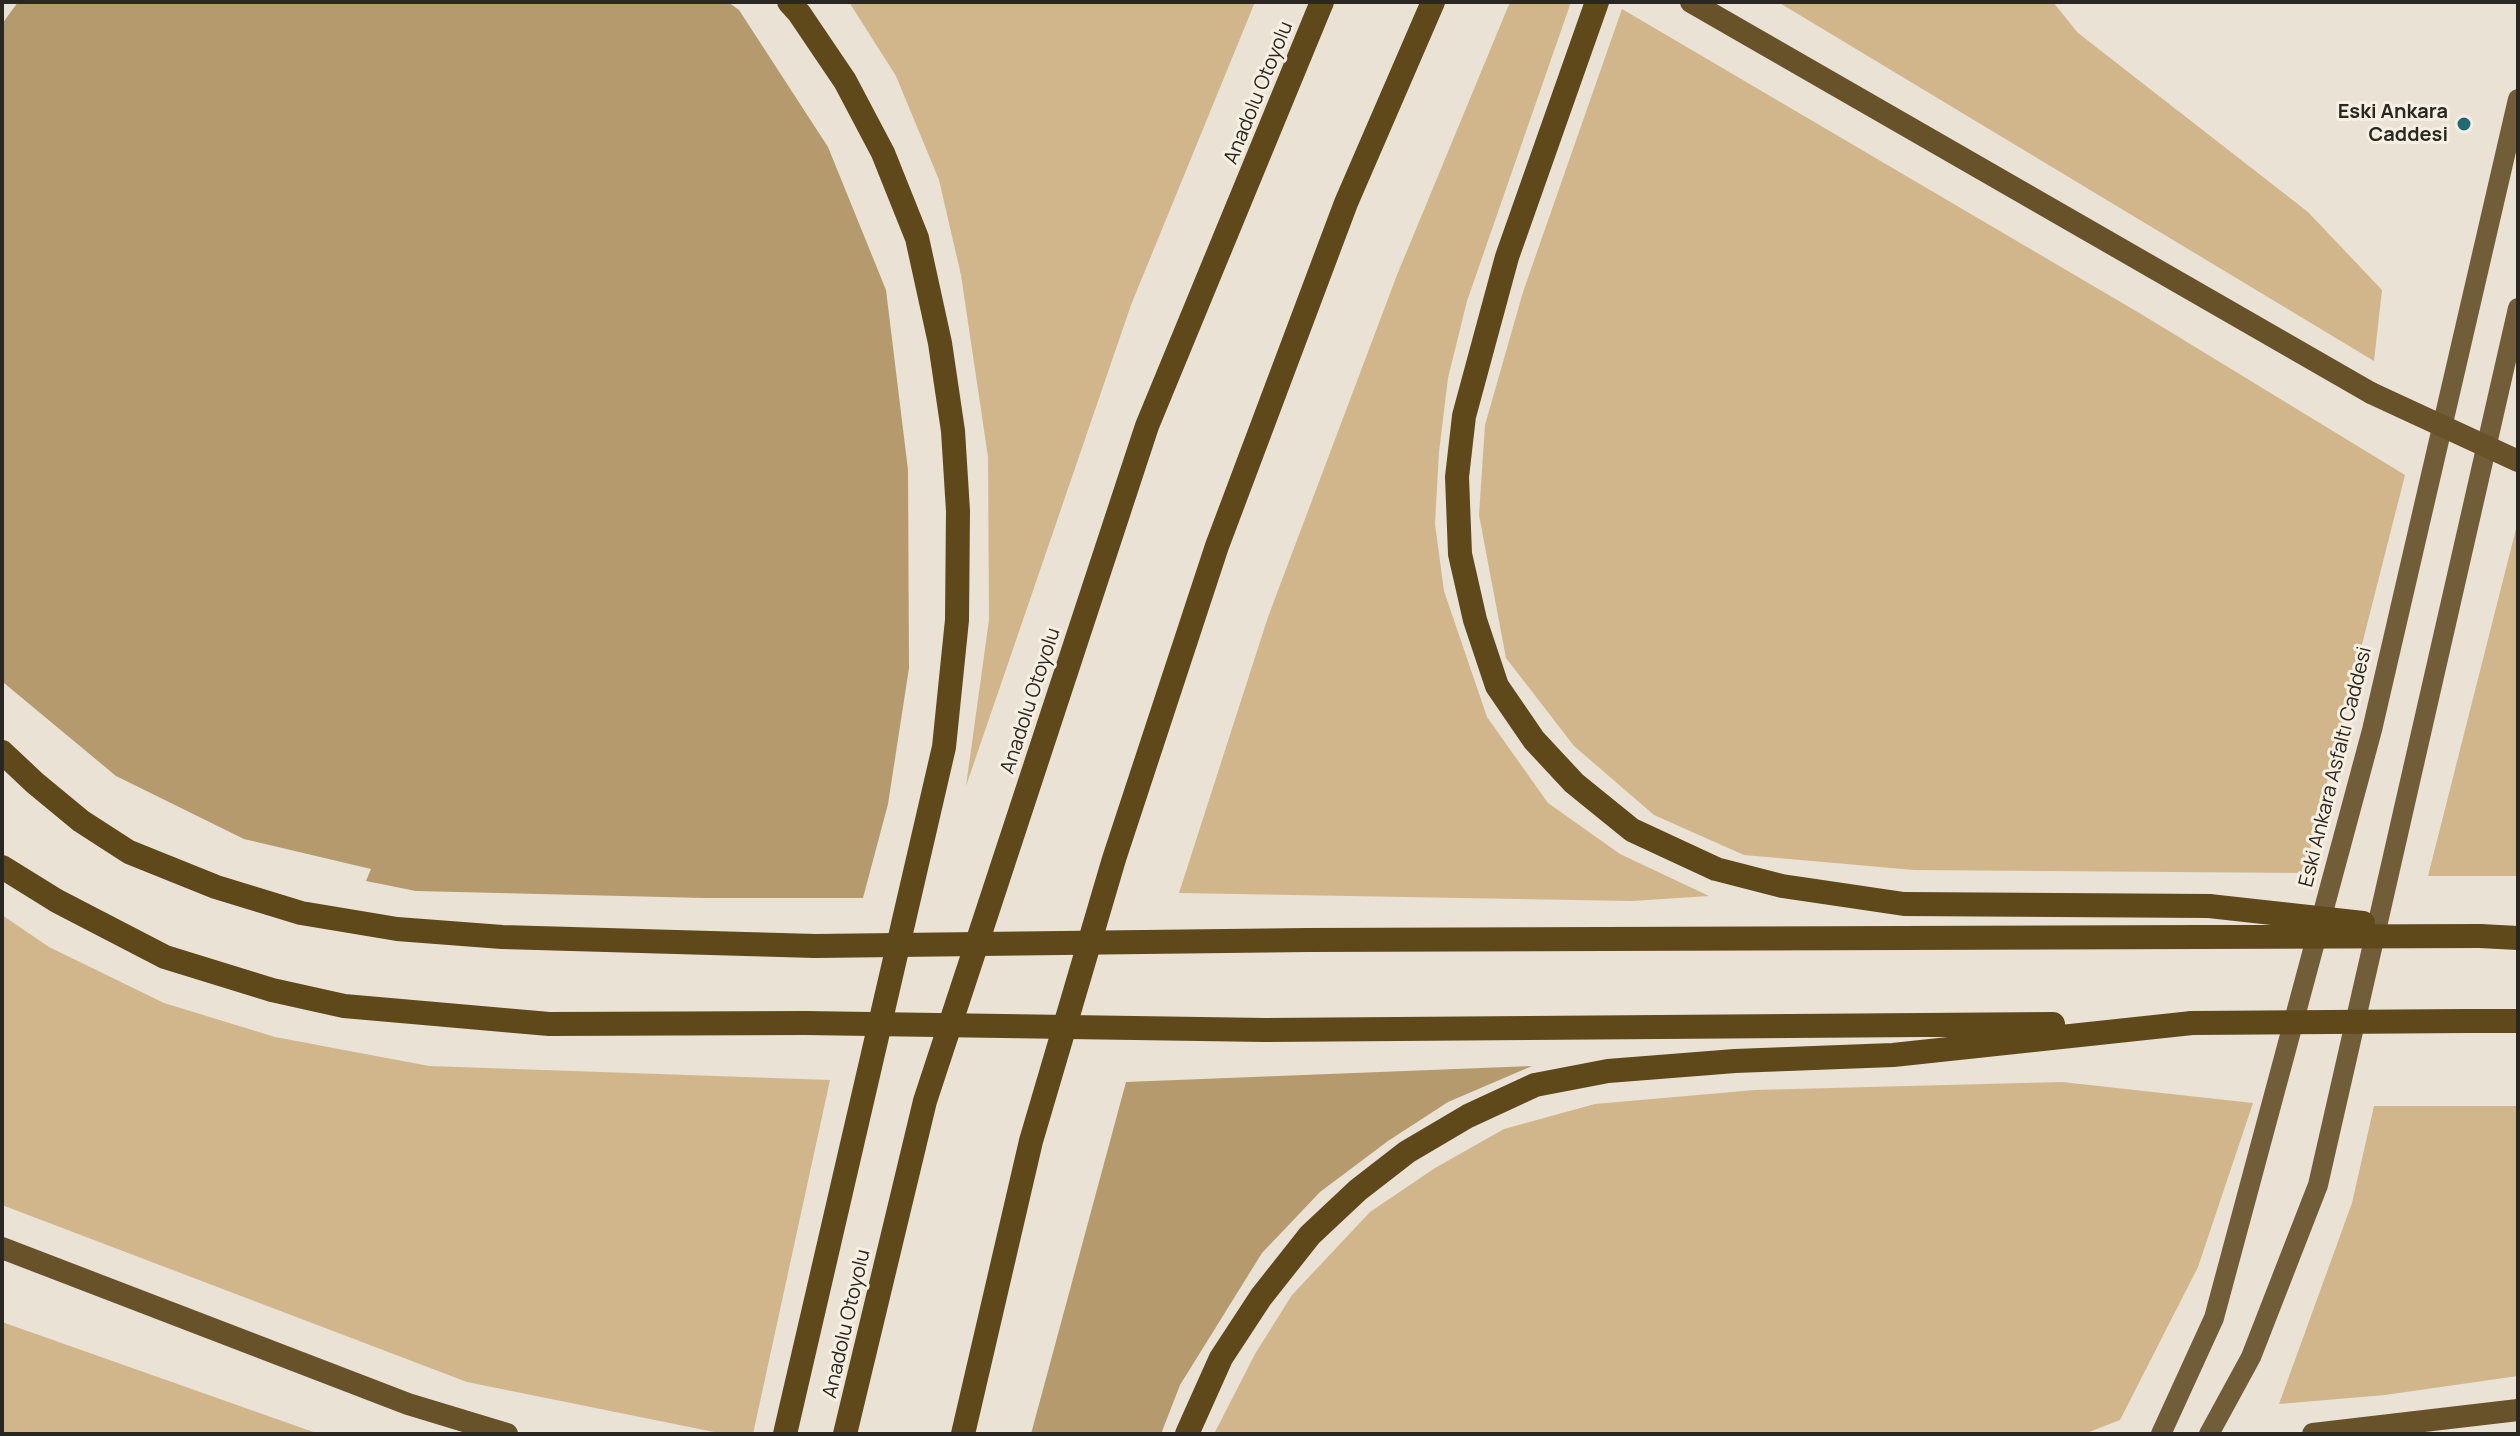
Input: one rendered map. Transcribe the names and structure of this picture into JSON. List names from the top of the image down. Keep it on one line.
{"streets":{"highway":["Anadolu Otoyolu"],"main road":["Eski Ankara Asfaltı Caddesi"]},"places":["Eski Ankara Caddesi"]}
